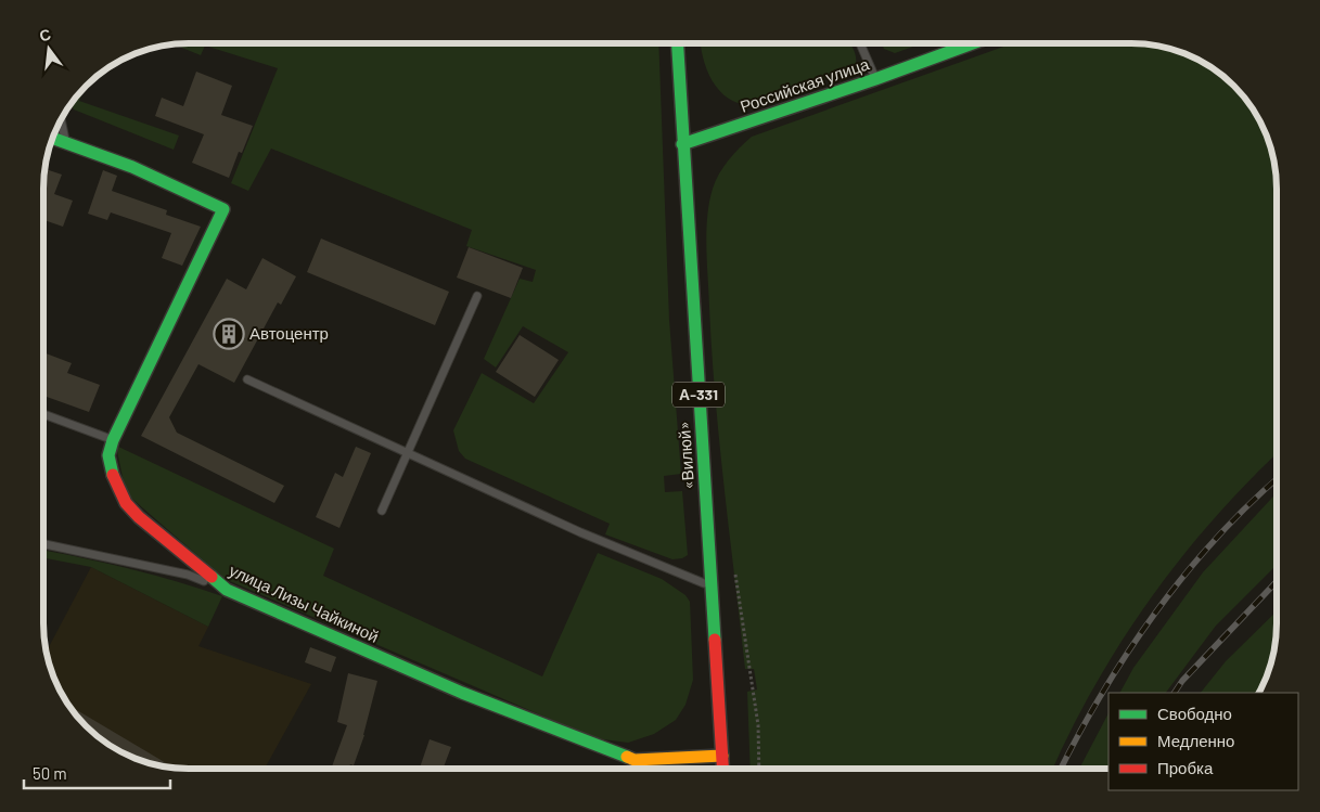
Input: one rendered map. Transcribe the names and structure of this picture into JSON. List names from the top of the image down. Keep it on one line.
{"streets":{"main road":["Российская улица","А-331","«Вилюй»","улица Лизы Чайкиной"]},"crossings":[["Российская улица","«Вилюй»"]],"places":{"building":["Автоцентр"]},"legend":["Свободно","Медленно","Пробка"],"scale_bar":"50 m","north":"top"}
